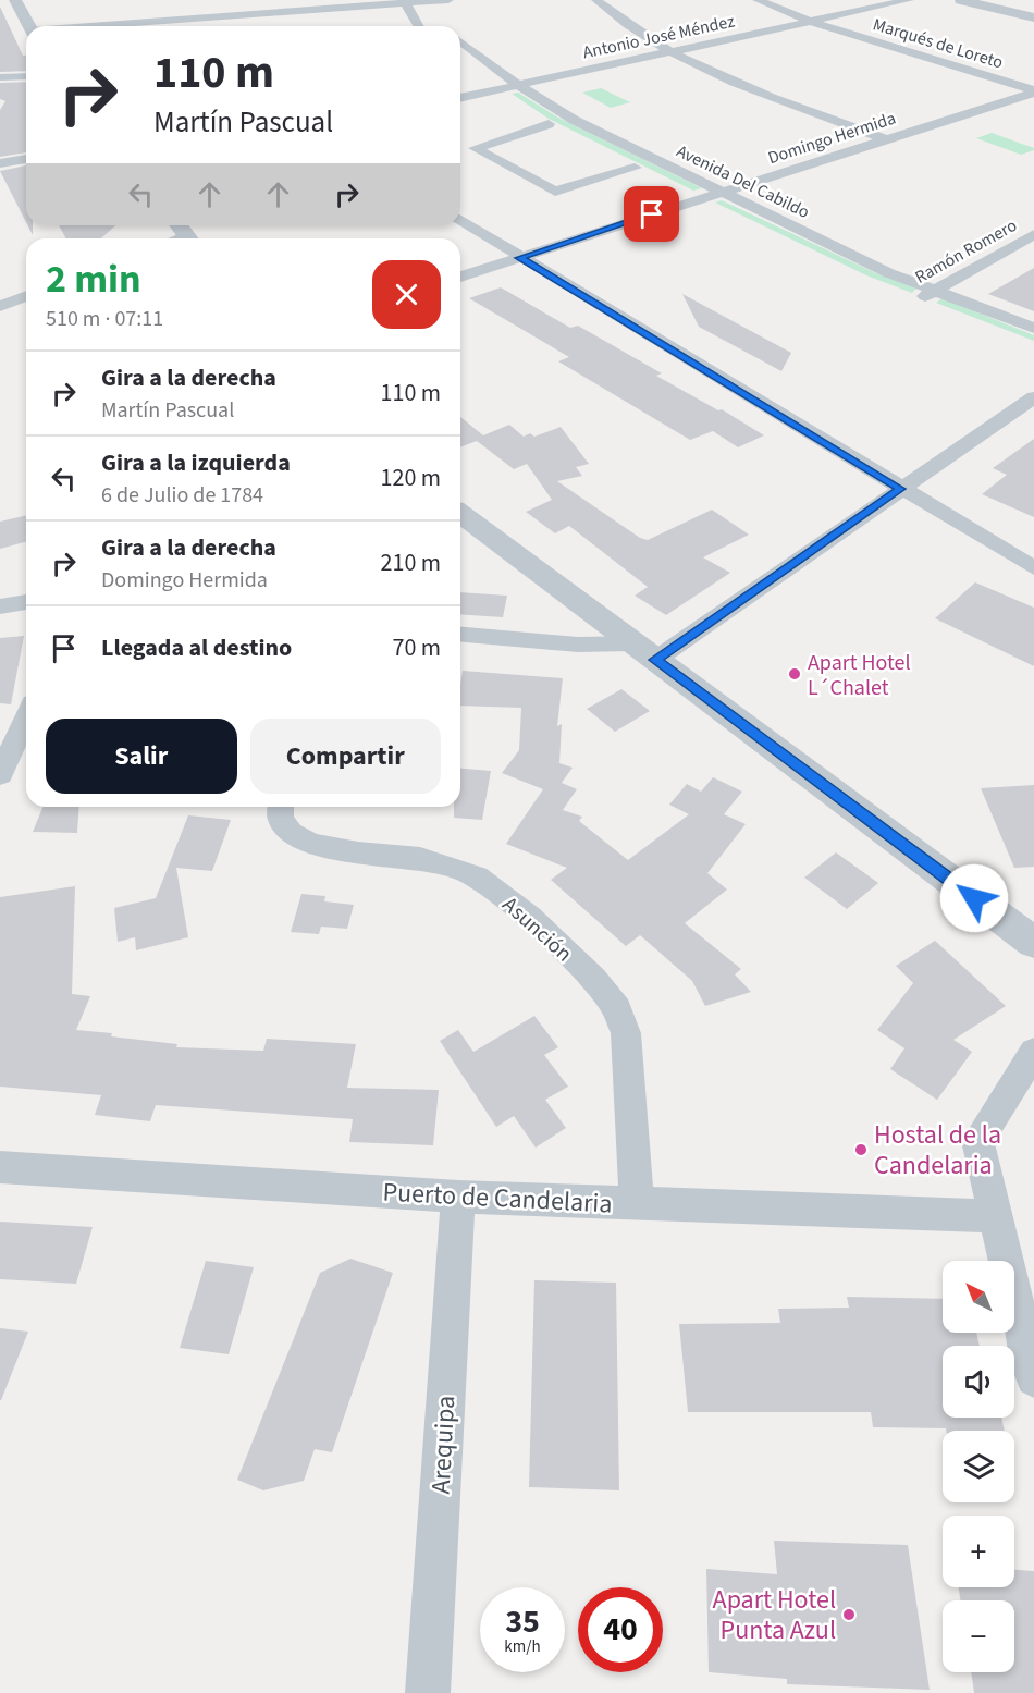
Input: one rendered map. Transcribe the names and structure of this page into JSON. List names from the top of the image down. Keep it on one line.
{"streets":{"street":["Antonio José Méndez","Marqués de Loreto","Domingo Hermida","Avenida Del Cabildo","Ramón Romero","Asunción","Puerto de Candelaria","Arequipa"]},"crossings":[["Antonio José Méndez","Marqués de Loreto"],["Antonio José Méndez","Avenida Del Cabildo"],["Marqués de Loreto","Domingo Hermida"],["Domingo Hermida","Avenida Del Cabildo"],["Avenida Del Cabildo","Ramón Romero"],["Asunción","Puerto de Candelaria"],["Puerto de Candelaria","Arequipa"]],"places":["Apart Hotel L´Chalet","Hostal de la Candelaria","Apart Hotel Punta Azul"],"north":"top left","page":{"turn":["110 m","Martín Pascual"],"heading":["2 min","510 m · 07:11"],"list":[{"name":"Gira a la derecha","note":"Martín Pascual","value":"110 m"},{"name":"Gira a la izquierda","note":"6 de Julio de 1784","value":"120 m"},{"name":"Gira a la derecha","note":"Domingo Hermida","value":"210 m"},{"name":"Llegada al destino","value":"70 m"}],"buttons":["Salir","Compartir"],"map_buttons":["+","−"],"speed":"35 km/h","limit":"40"}}
